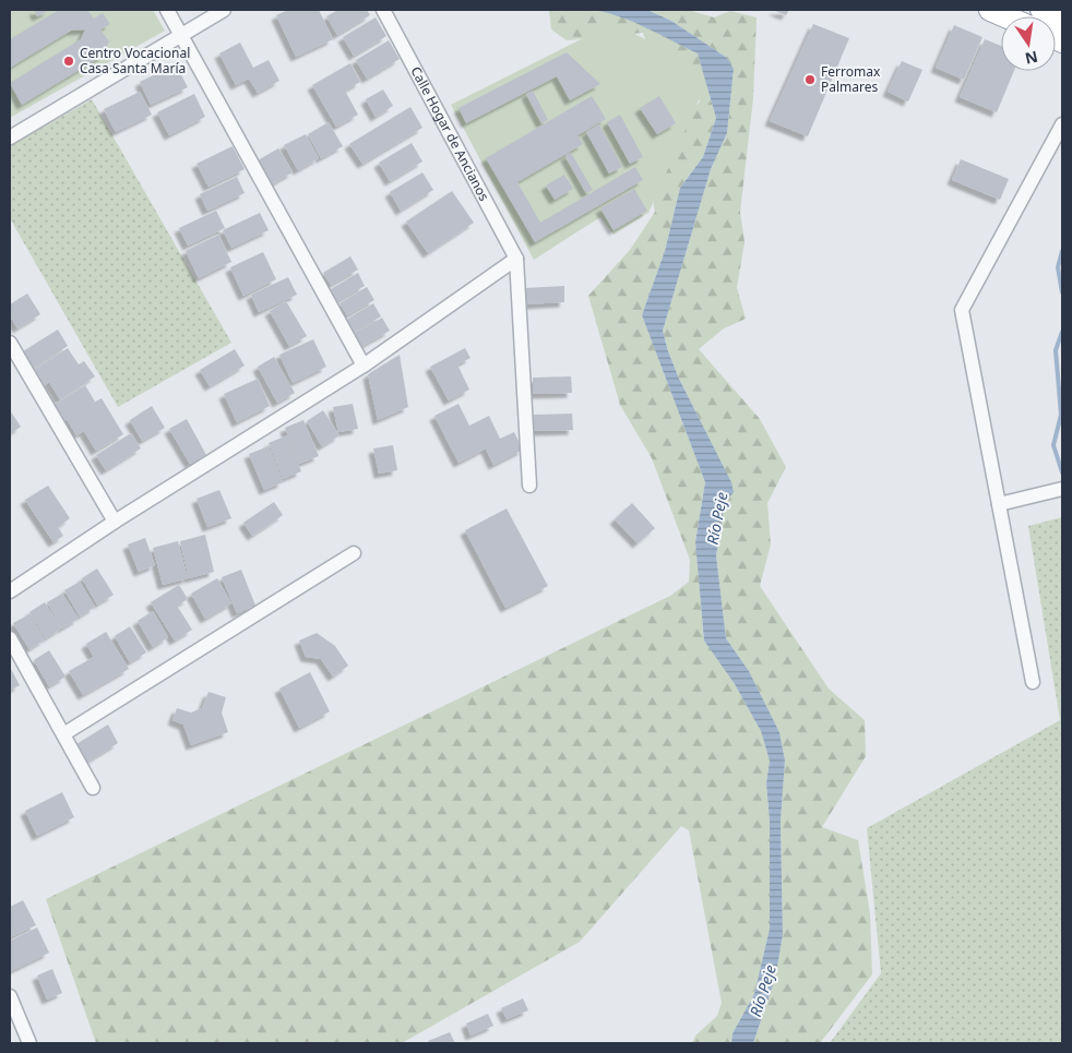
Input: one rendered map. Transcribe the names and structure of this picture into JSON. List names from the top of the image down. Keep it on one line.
{"streets":{"street":["Calle Hogar de Ancianos"]},"water":["Río Peje"],"places":["Centro Vocacional Casa Santa María","Ferromax Palmares"],"north":"bottom"}
